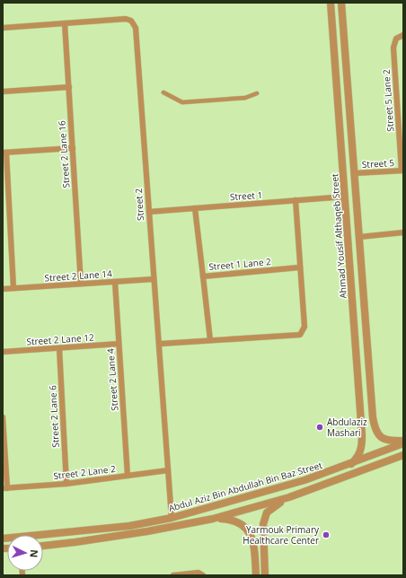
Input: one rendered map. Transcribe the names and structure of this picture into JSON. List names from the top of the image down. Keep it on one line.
{"streets":{"street":["Street 5 Lane 2","Street 2 Lane 16","Street 5","Street 1","Street 2","Ahmad Yousif Althaqeb Street","Street 1 Lane 2","Street 2 Lane 14","Street 2 Lane 12","Street 2 Lane 4","Street 2 Lane 6","Street 2 Lane 2","Abdul Aziz Bin Abdullah Bin Baz Street"]},"crossings":[["Street 5 Lane 2","Street 5"],["Street 2 Lane 16","Street 2"],["Street 2 Lane 16","Street 2 Lane 14"],["Street 1","Street 2"],["Street 1","Ahmad Yousif Althaqeb Street"],["Street 2","Street 2 Lane 14"],["Street 2","Street 2 Lane 2"],["Street 2","Abdul Aziz Bin Abdullah Bin Baz Street"],["Ahmad Yousif Althaqeb Street","Abdul Aziz Bin Abdullah Bin Baz Street"],["Street 2 Lane 14","Street 2 Lane 4"],["Street 2 Lane 12","Street 2 Lane 4"],["Street 2 Lane 12","Street 2 Lane 6"],["Street 2 Lane 4","Street 2 Lane 2"],["Street 2 Lane 6","Street 2 Lane 2"]],"places":["Abdulaziz Mashari","Yarmouk Primary Healthcare Center"],"north":"right"}
